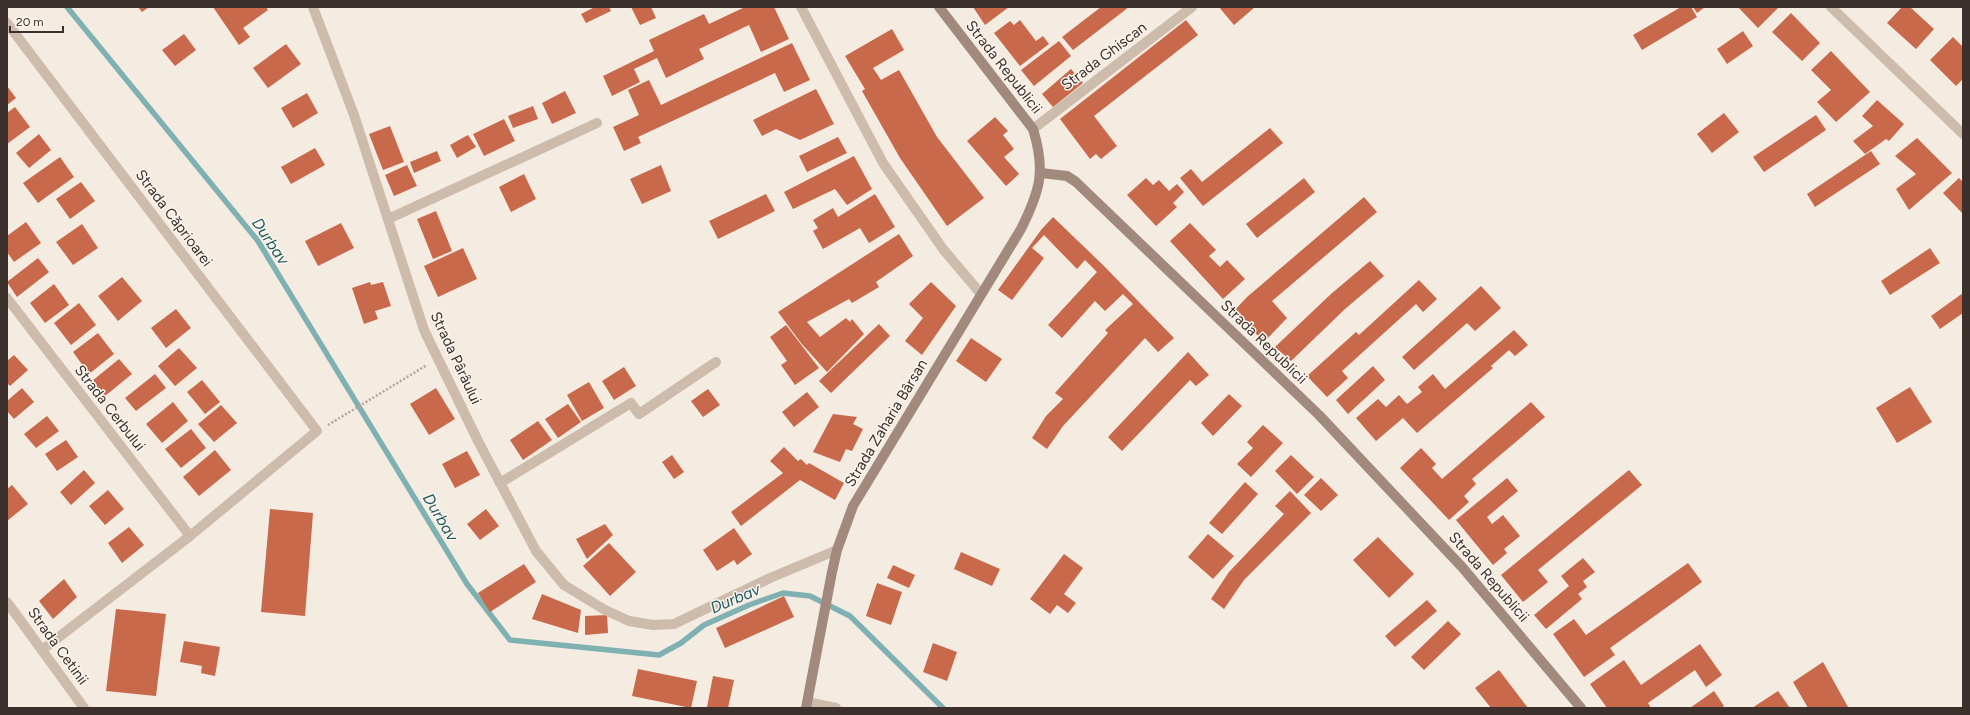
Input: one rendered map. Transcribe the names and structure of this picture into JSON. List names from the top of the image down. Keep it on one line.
{"streets":{"main road":["Strada Republicii","Strada Zaharia Bârsan"],"street":["Strada Ghiscan","Strada Căprioarei","Strada Pârâului","Strada Cerbului","Strada Cetinii"]},"crossings":[["Strada Ghiscan","Strada Republicii"],["Strada Republicii","Strada Zaharia Bârsan"],["Strada Căprioarei","Strada Cerbului"],["Strada Pârâului","Strada Zaharia Bârsan"]],"water":["Durbav"],"scale_bar":"20 m"}
